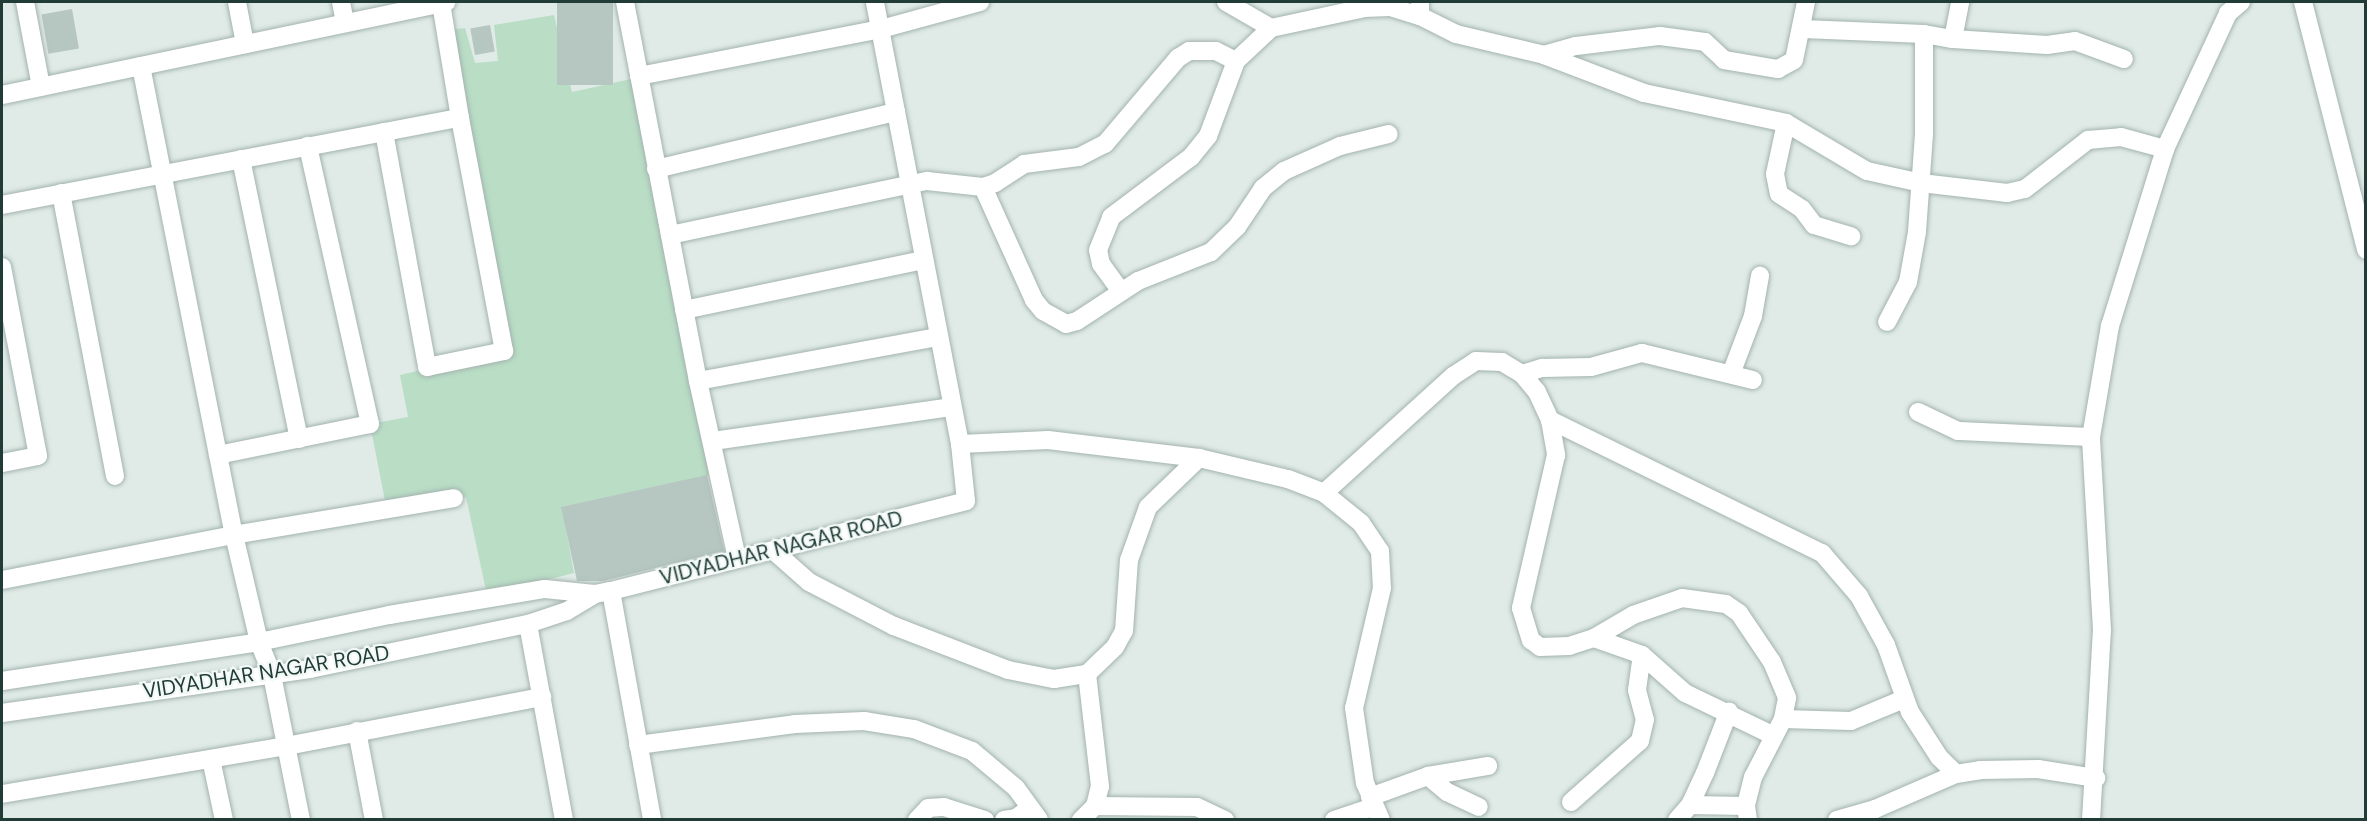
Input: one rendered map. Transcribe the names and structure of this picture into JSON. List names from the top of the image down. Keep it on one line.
{"streets":{"street":["VIDYADHAR NAGAR ROAD"]}}
